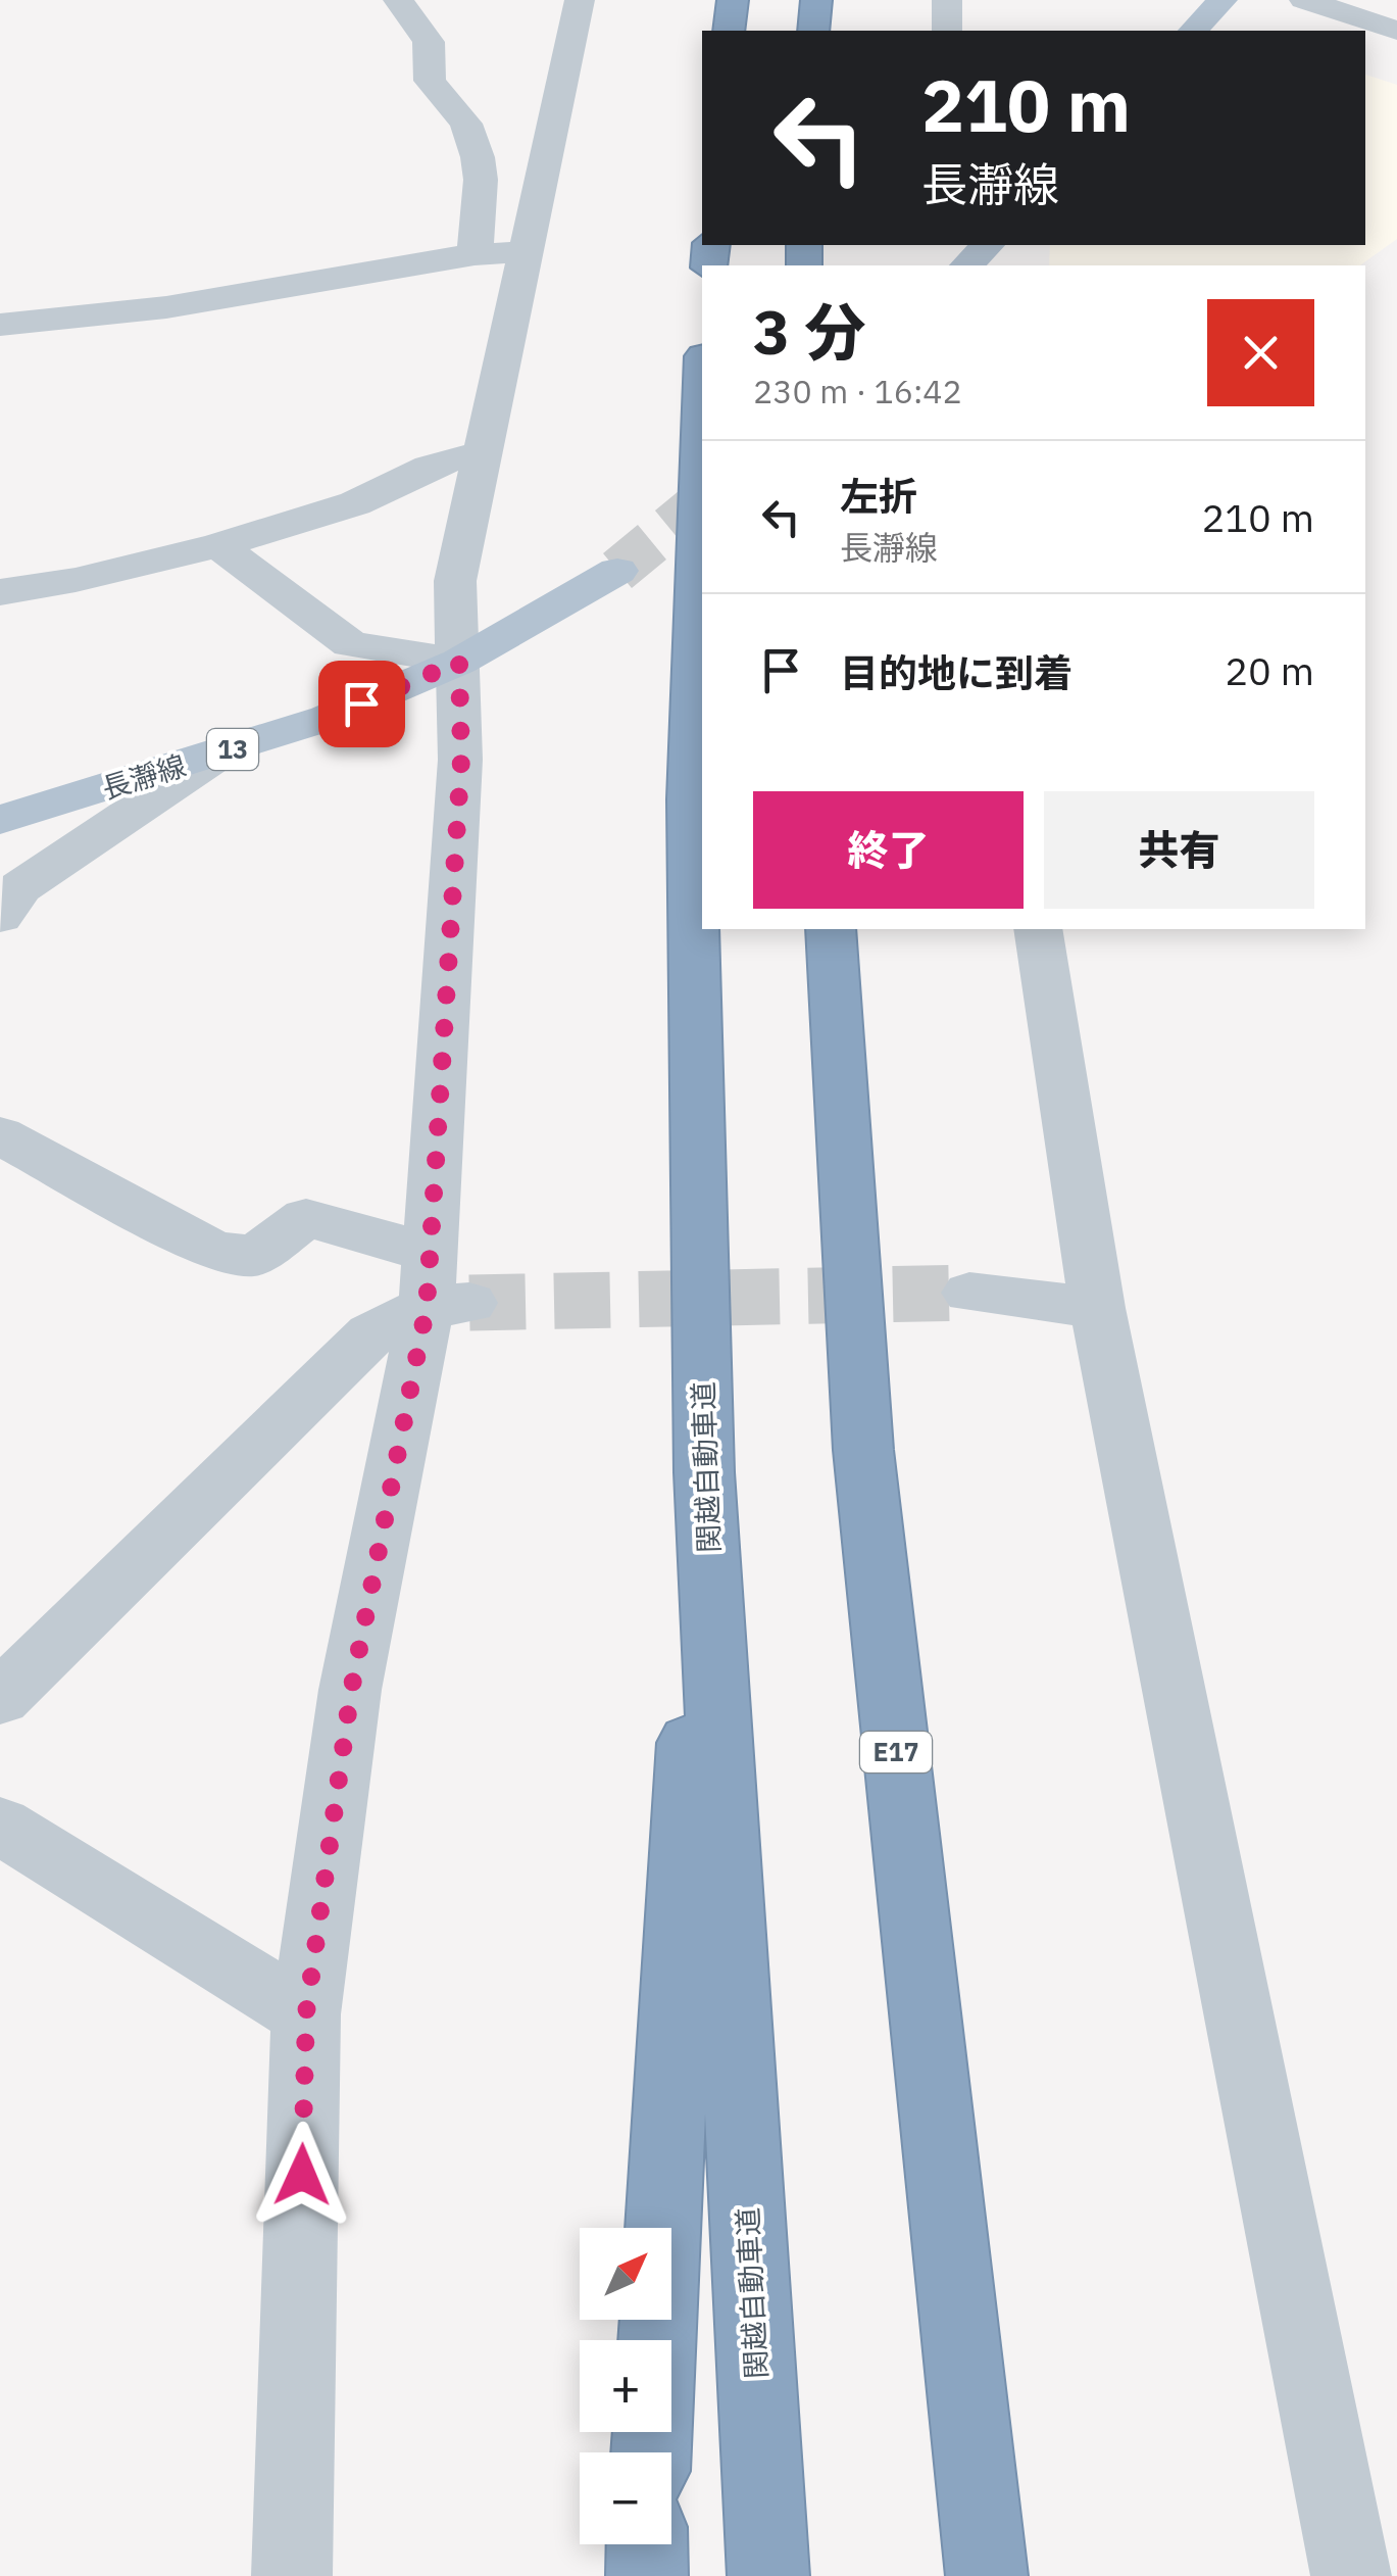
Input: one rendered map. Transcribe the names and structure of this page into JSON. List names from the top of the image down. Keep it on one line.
{"streets":{"highway":["関越自動車道","E17"],"main road":["13","長瀞線"]},"north":"top right","page":{"turn":["210 m","長瀞線"],"heading":["3 分","230 m · 16:42"],"list":[{"name":"左折","note":"長瀞線","value":"210 m"},{"name":"目的地に到着","value":"20 m"}],"buttons":["終了","共有"],"map_buttons":["+","−"]}}
